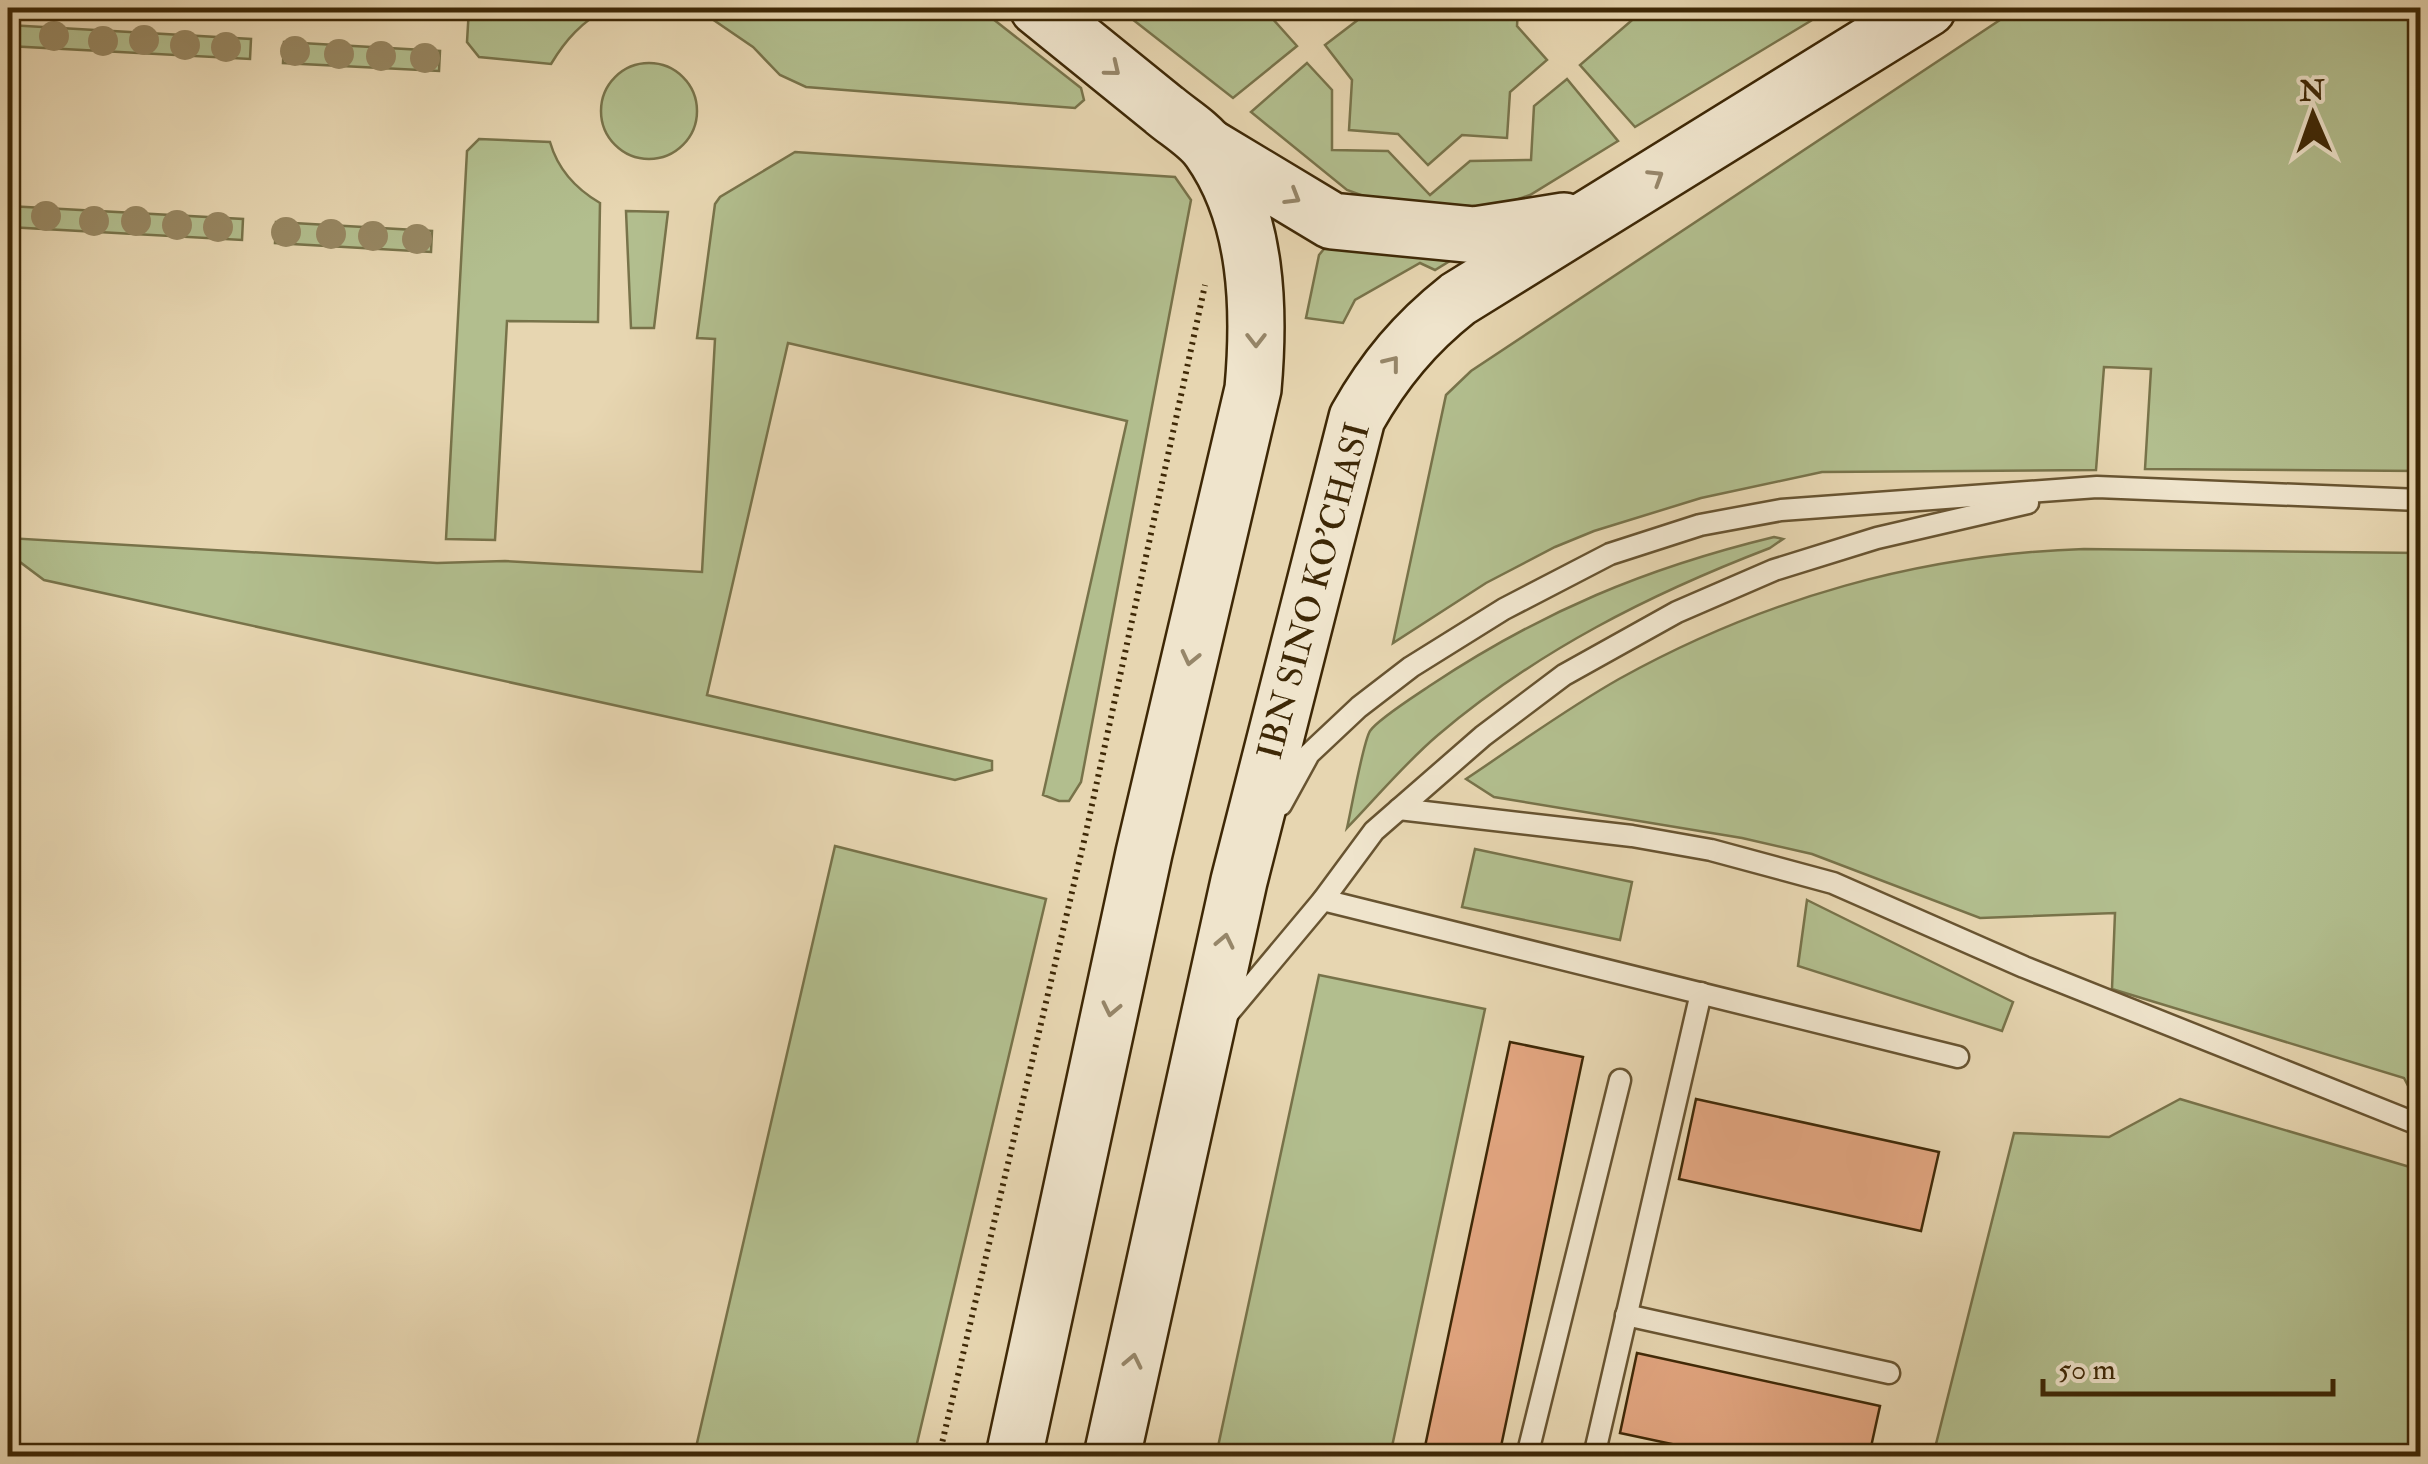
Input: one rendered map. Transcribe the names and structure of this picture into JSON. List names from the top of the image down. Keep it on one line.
{"streets":{"main road":["IBN SINO KO'CHASI"]},"scale_bar":"50 m","north":"top"}
